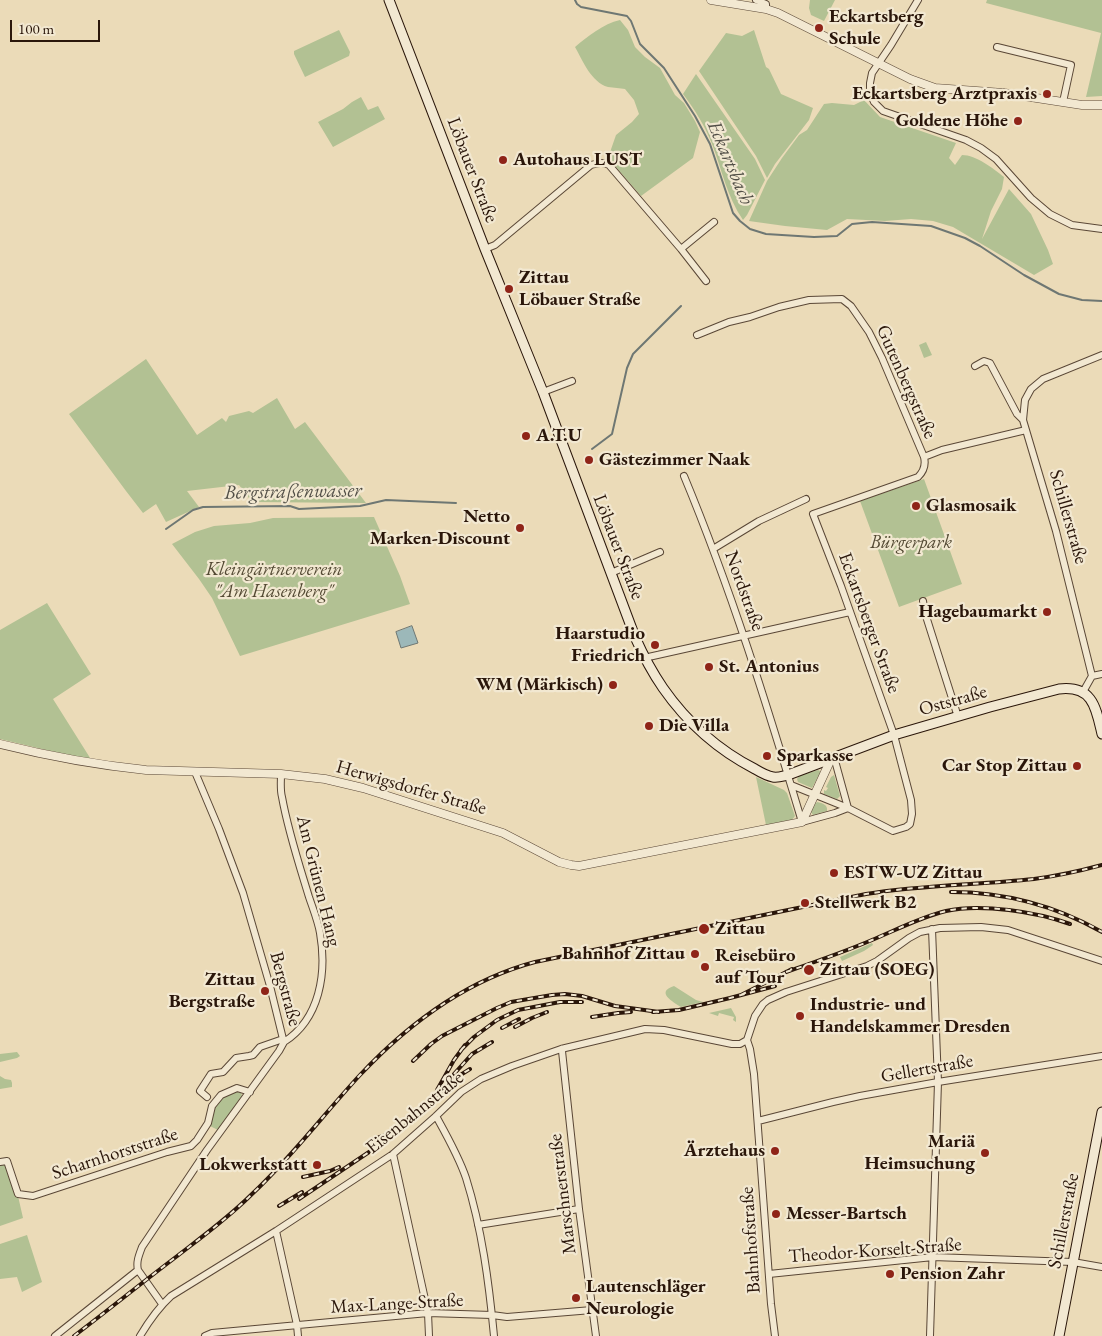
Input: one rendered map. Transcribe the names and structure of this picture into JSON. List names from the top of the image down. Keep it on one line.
{"streets":{"main road":["Löbauer Straße","Schillerstraße","Oststraße"],"street":["Gutenbergstraße","Nordstraße","Eckartsberger Straße","Herwigsdorfer Straße","Am Grünen Hang","Bergstraße","Gellertstraße","Eisenbahnstraße","Scharnhorststraße","Marschnerstraße","Bahnhofstraße","Theodor-Korselt-Straße","Max-Lange-Straße"]},"crossings":[["Löbauer Straße","Nordstraße"],["Löbauer Straße","Oststraße"],["Gutenbergstraße","Eckartsberger Straße"],["Schillerstraße","Theodor-Korselt-Straße"],["Nordstraße","Oststraße"],["Eckartsberger Straße","Oststraße"],["Herwigsdorfer Straße","Am Grünen Hang"],["Herwigsdorfer Straße","Bergstraße"],["Am Grünen Hang","Bergstraße"],["Bergstraße","Scharnhorststraße"],["Gellertstraße","Bahnhofstraße"],["Eisenbahnstraße","Marschnerstraße"],["Eisenbahnstraße","Bahnhofstraße"],["Marschnerstraße","Max-Lange-Straße"],["Bahnhofstraße","Theodor-Korselt-Straße"]],"water":["Eckartsbach","Bergstraßenwasser"],"parks":["Bürgerpark","Kleingärtnerverein \"Am Hasenberg\""],"places":["Eckartsberg Schule","Eckartsberg Arztpraxis","Goldene Höhe","Autohaus LUST","Zittau Löbauer Straße","A.T.U","Gästezimmer Naak","Glasmosaik","Netto Marken-Discount","Hagebaumarkt","Haarstudio Friedrich","St. Antonius","WM (Märkisch)","Die Villa","Sparkasse","Car Stop Zittau","ESTW-UZ Zittau","Stellwerk B2","Zittau","Bahnhof Zittau","Reisebüro auf Tour","Zittau (SOEG)","Zittau Bergstraße","Industrie- und Handelskammer Dresden","Ärztehaus","Mariä Heimsuchung","Lokwerkstatt","Messer-Bartsch","Pension Zahr","Lautenschläger Neurologie"],"scale_bar":"100 m"}
